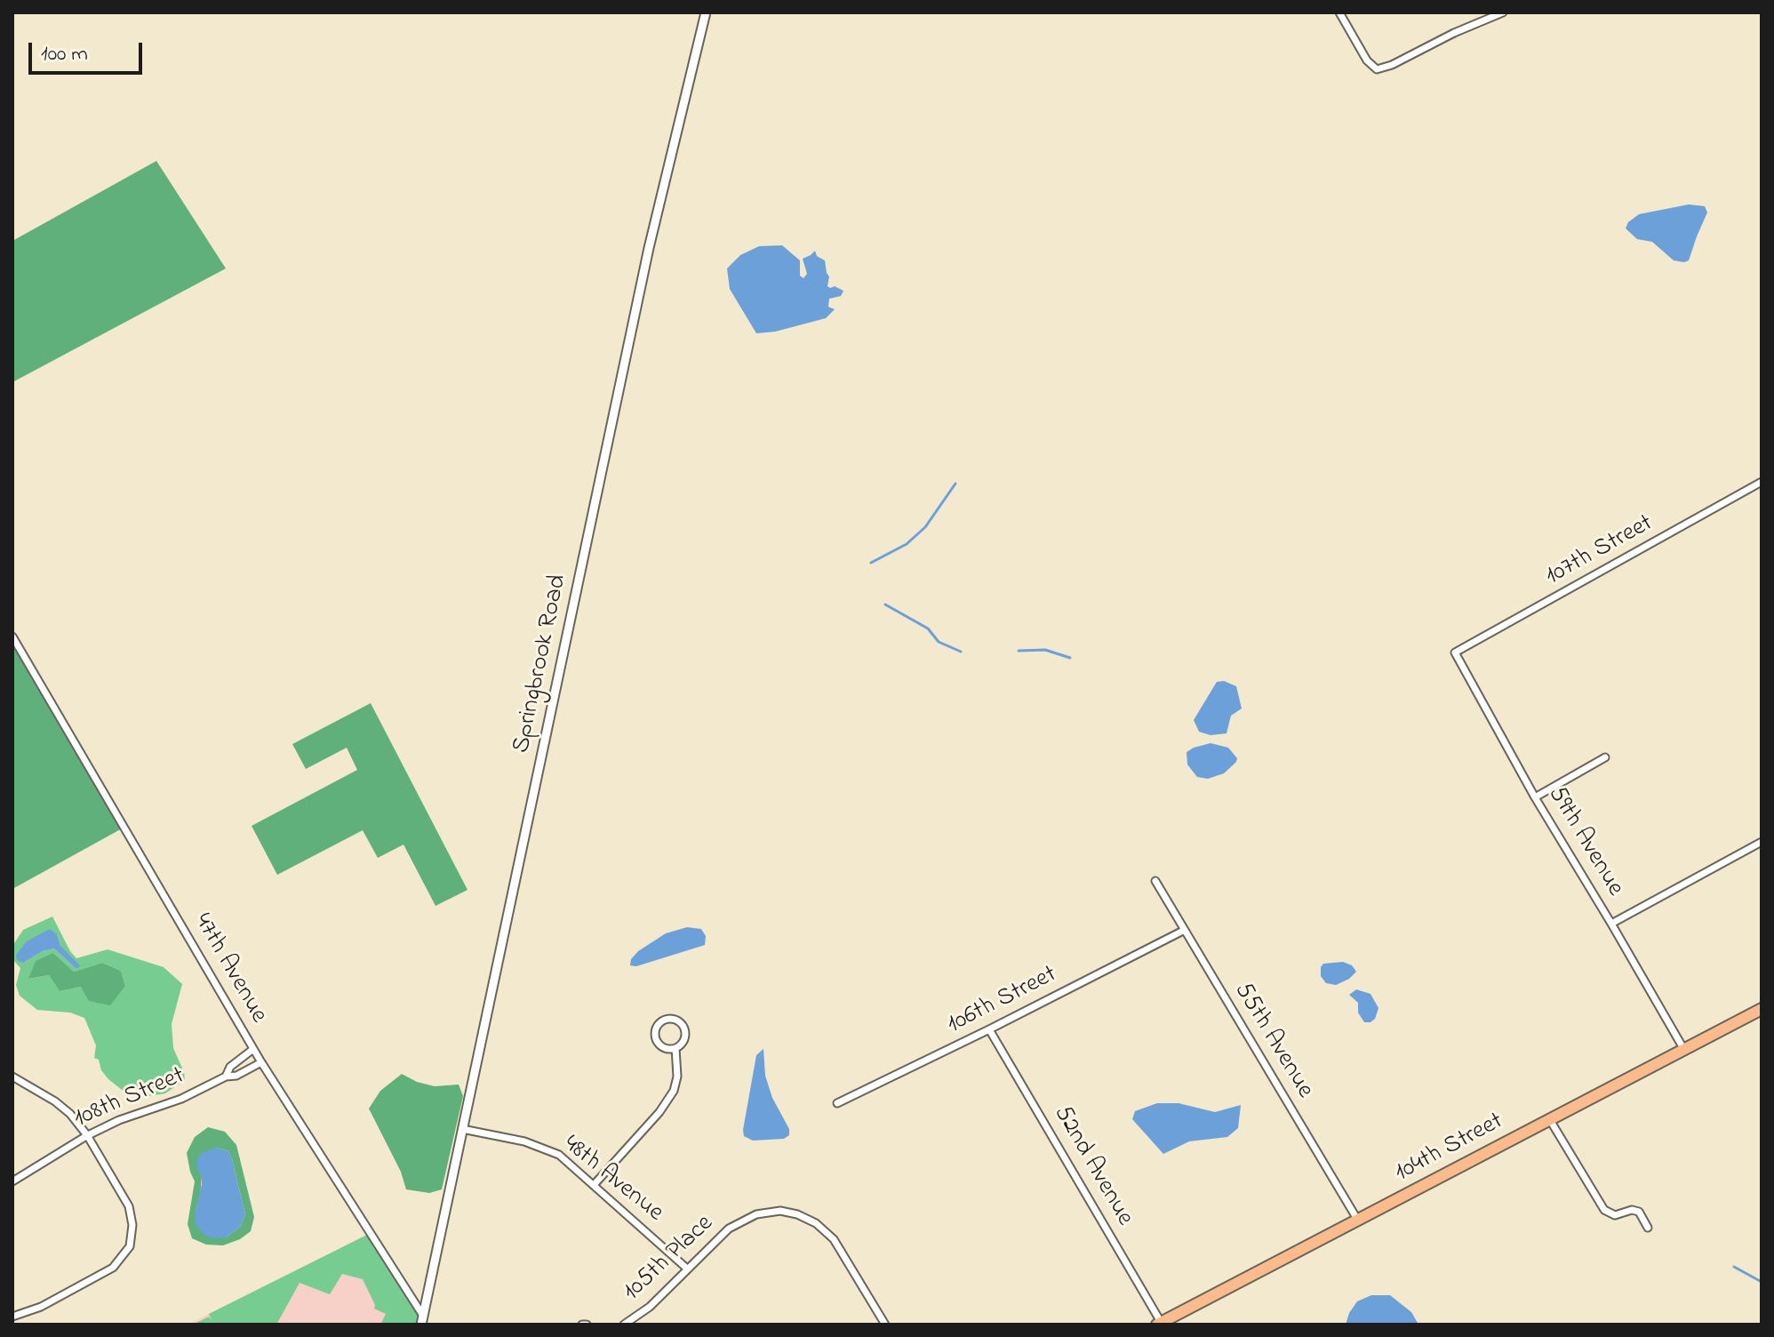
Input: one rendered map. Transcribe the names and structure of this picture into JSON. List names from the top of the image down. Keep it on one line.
{"streets":{"main road":["104th Street"],"street":["107th Street","Springbrook Road","59th Avenue","47th Avenue","106th Street","55th Avenue","108th Street","52nd Avenue","48th Avenue","105th Place"]},"crossings":[["107th Street","59th Avenue"],["Springbrook Road","47th Avenue"],["Springbrook Road","48th Avenue"],["59th Avenue","104th Street"],["47th Avenue","108th Street"],["106th Street","55th Avenue"],["106th Street","52nd Avenue"],["55th Avenue","104th Street"],["104th Street","52nd Avenue"],["48th Avenue","105th Place"]],"scale_bar":"100 m"}
